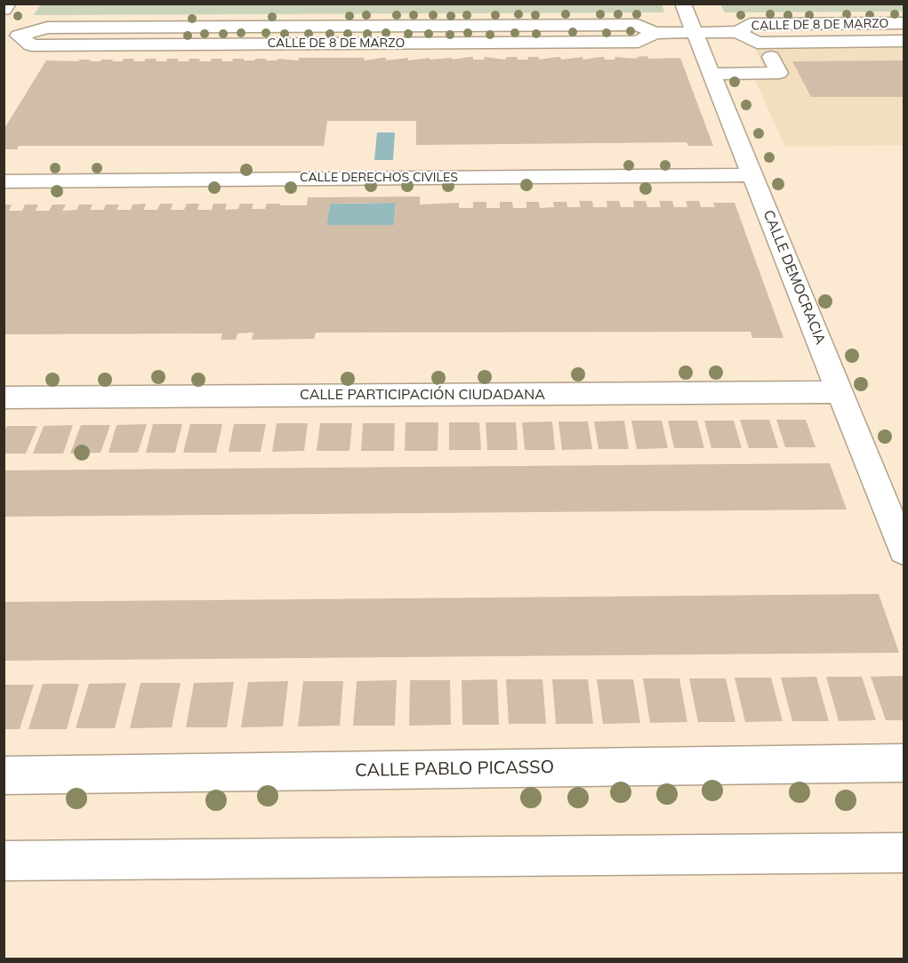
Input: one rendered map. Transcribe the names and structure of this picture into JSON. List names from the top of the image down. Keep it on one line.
{"streets":{"street":["CALLE DE 8 DE MARZO","CALLE DERECHOS CIVILES","CALLE DEMOCRACIA","CALLE PARTICIPACIÓN CIUDADANA","CALLE PABLO PICASSO"]},"crossings":[["CALLE DE 8 DE MARZO","CALLE DEMOCRACIA"],["CALLE DERECHOS CIVILES","CALLE DEMOCRACIA"],["CALLE DEMOCRACIA","CALLE PARTICIPACIÓN CIUDADANA"]]}
